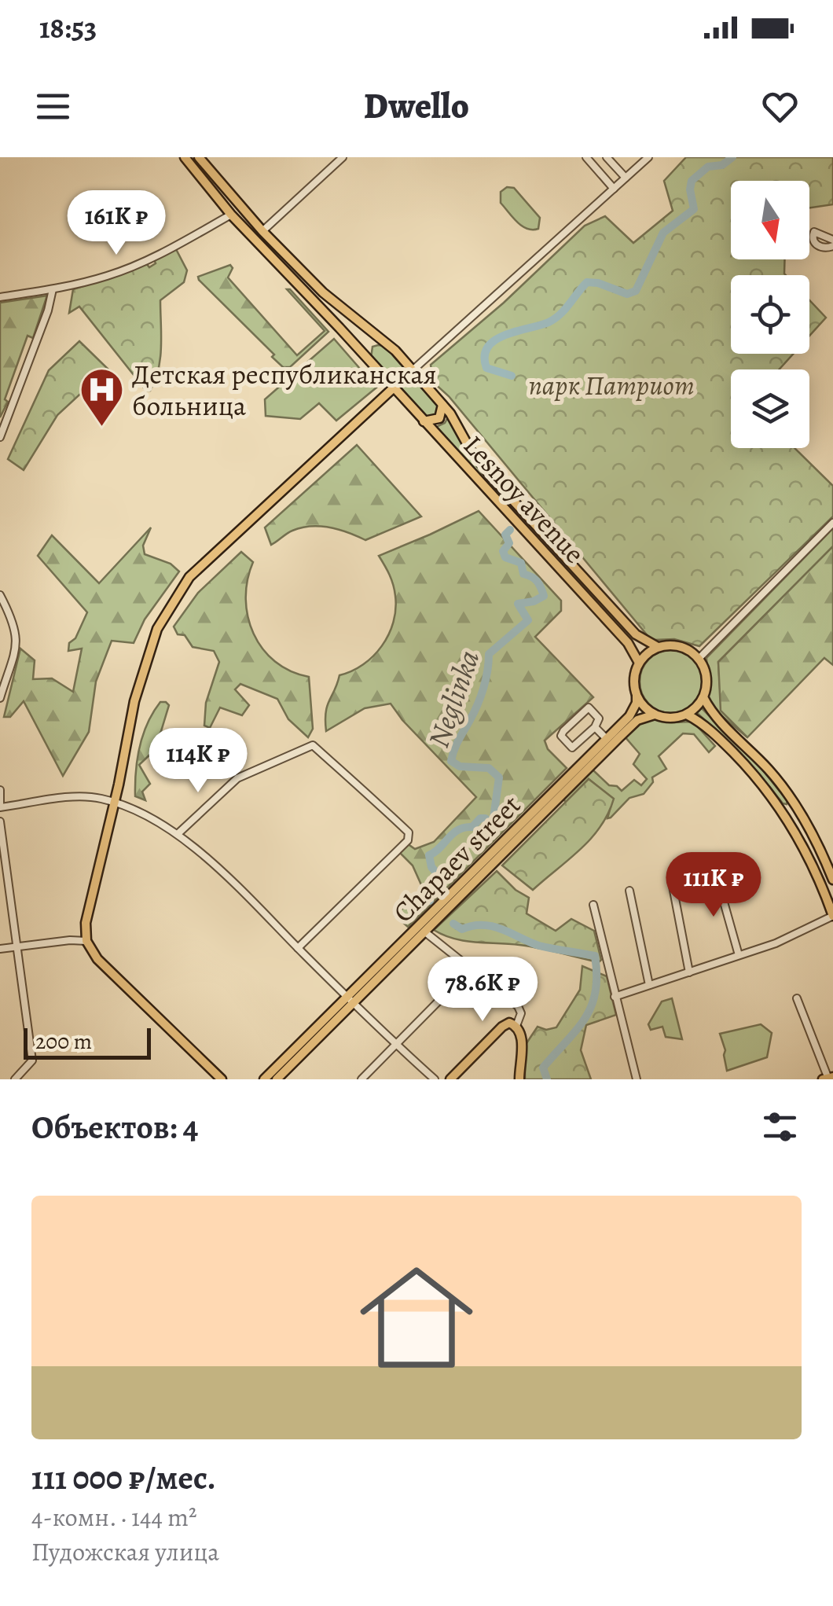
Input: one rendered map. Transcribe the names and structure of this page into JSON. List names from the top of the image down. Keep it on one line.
{"streets":{"main road":["Lesnoy avenue","Chapaev street"]},"crossings":[["Lesnoy avenue","Chapaev street"]],"water":["Neglinka"],"parks":["парк Патриот"],"places":{"hospital":["Детская республиканская больница"]},"scale_bar":"200 m","north":"bottom","page":{"status":"18:53","header":"Dwello","price":["161K ₽","114K ₽","111K ₽","78.6K ₽"],"scale":"200 m","heading":"Объектов: 4","list":[{"name":"111 000 ₽/мес.","note":"4-комн. · 144 m² · Пудожская улица"}]}}
